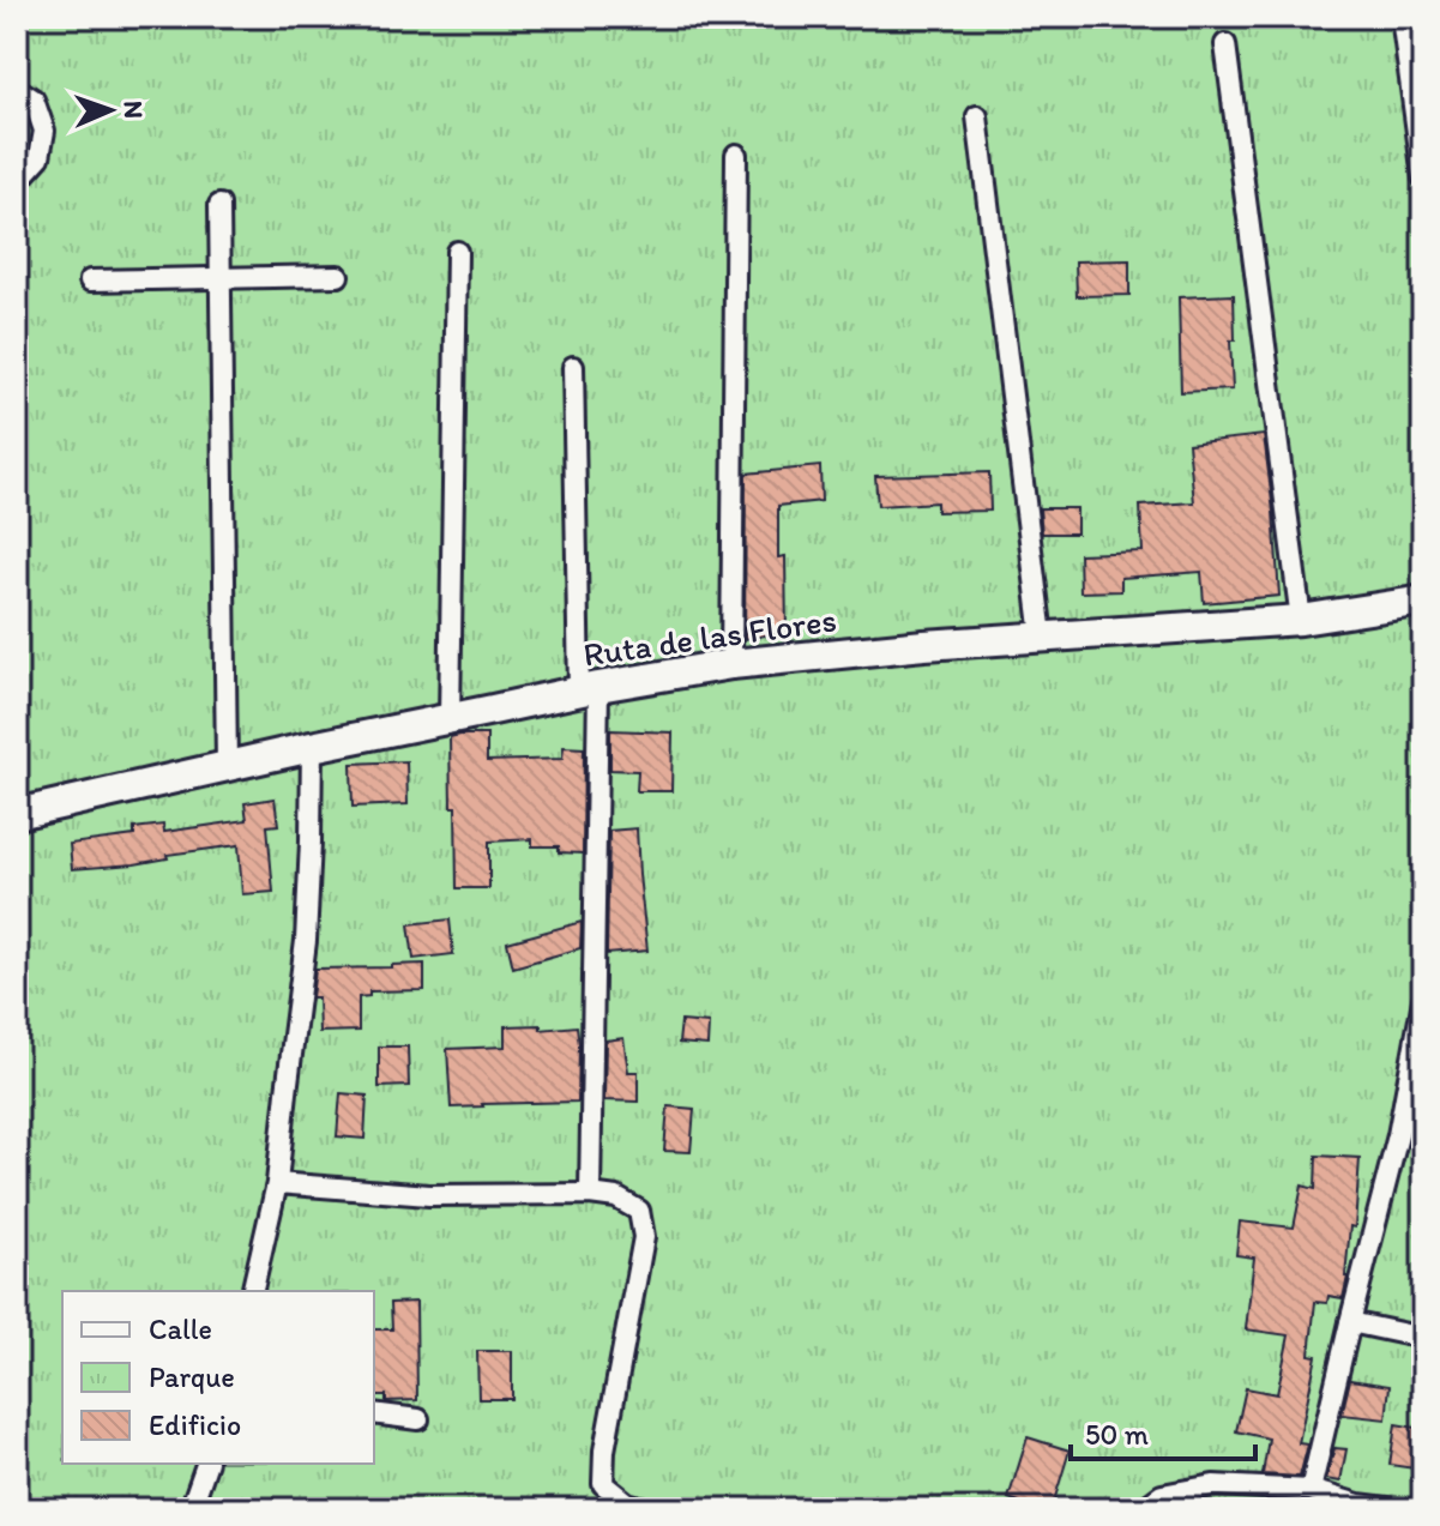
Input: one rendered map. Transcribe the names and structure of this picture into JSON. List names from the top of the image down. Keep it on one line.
{"streets":{"main road":["Ruta de las Flores"]},"legend":["Calle","Parque","Edificio"],"scale_bar":"50 m","north":"right"}
